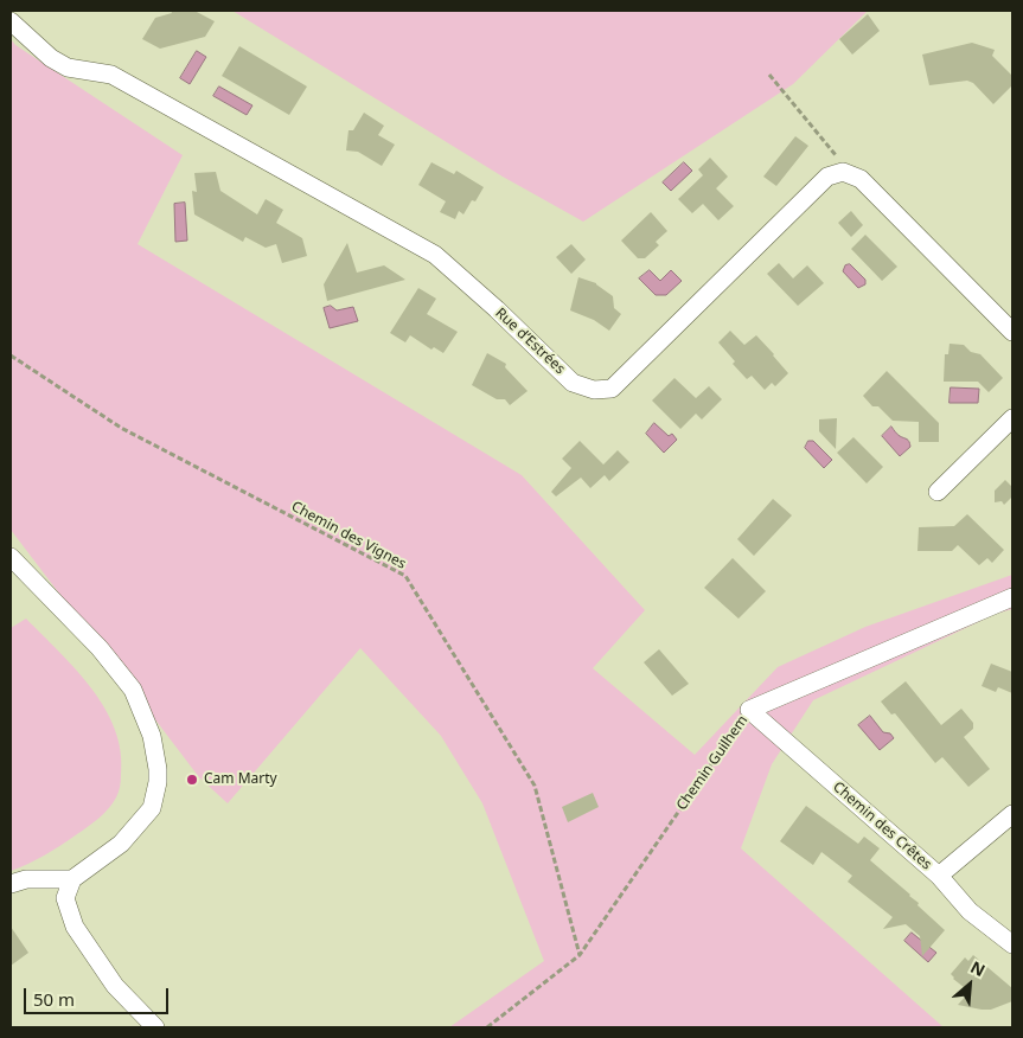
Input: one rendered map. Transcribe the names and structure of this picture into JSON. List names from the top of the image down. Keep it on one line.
{"streets":{"street":["Rue d’Estrées","Chemin Guilhem","Chemin des Crêtes"],"path":["Chemin des Vignes"]},"crossings":[["Chemin des Vignes","Chemin Guilhem"],["Chemin Guilhem","Chemin des Crêtes"]],"places":["Cam Marty"],"scale_bar":"50 m","north":"top right"}
